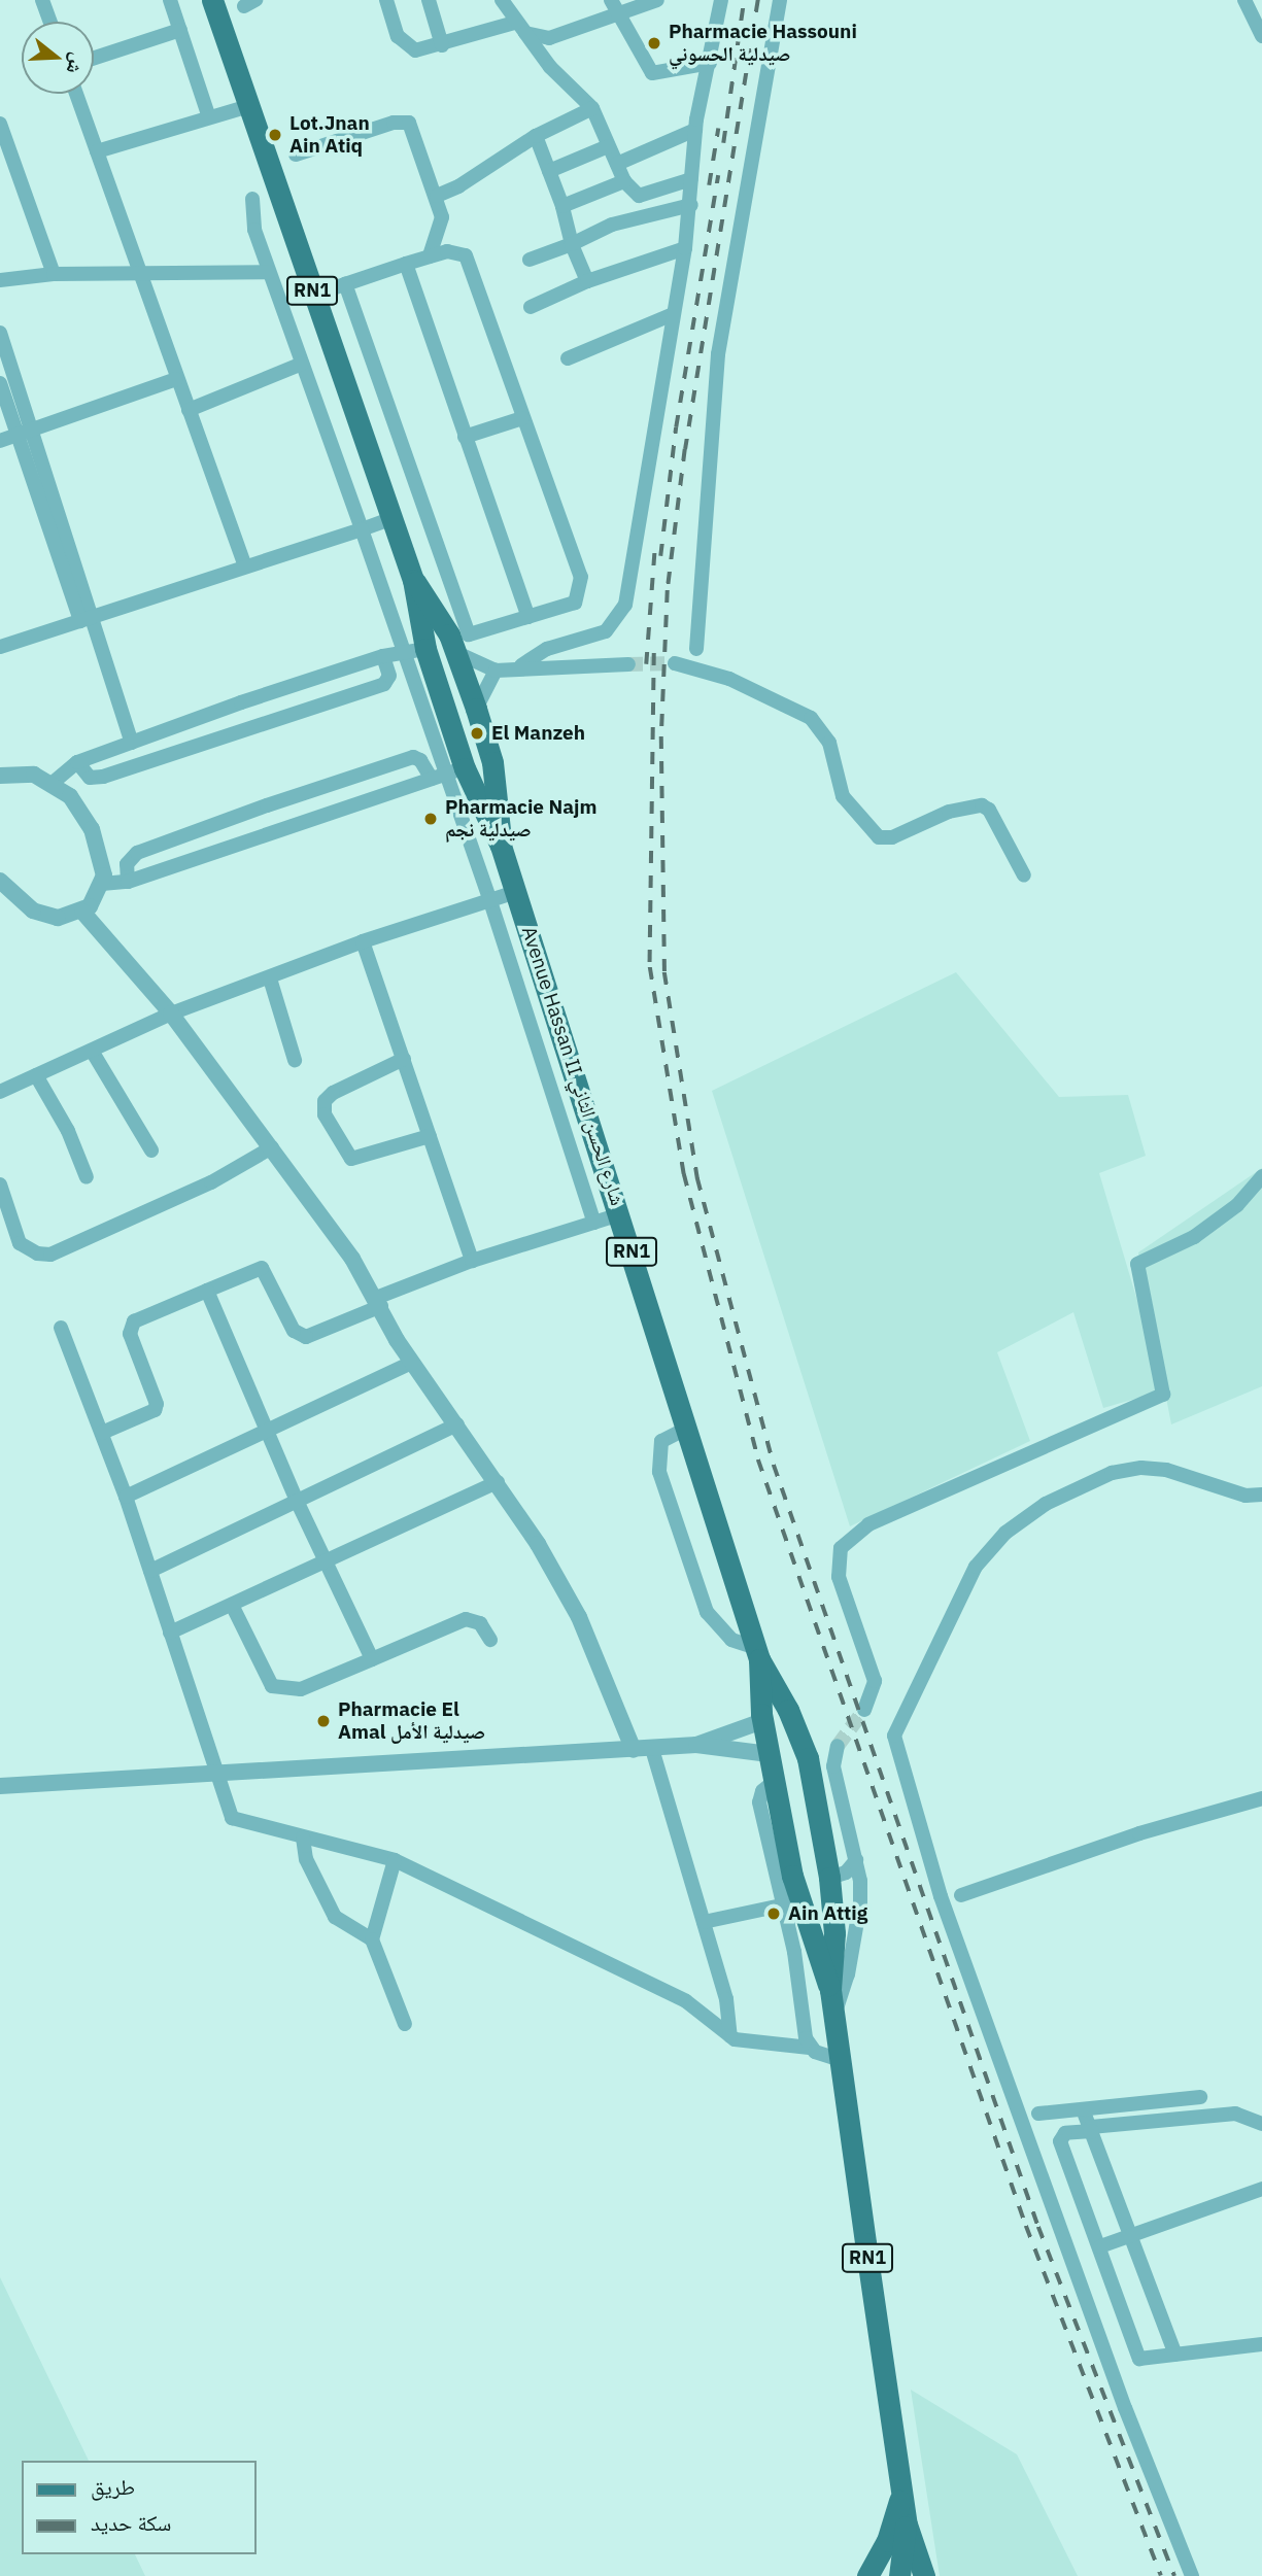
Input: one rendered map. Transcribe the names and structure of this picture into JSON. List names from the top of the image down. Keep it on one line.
{"streets":{"main road":["RN1","Avenue Hassan II شارع الحسن الثاني"]},"places":["Pharmacie Hassouni صيدلية الحسوني","Lot.Jnan Ain Atiq","El Manzeh","Pharmacie Najm صيدلية نجم","Pharmacie El Amal صيدلية الأمل","Ain Attig"],"legend":["طريق","سكة حديد"],"north":"right"}
